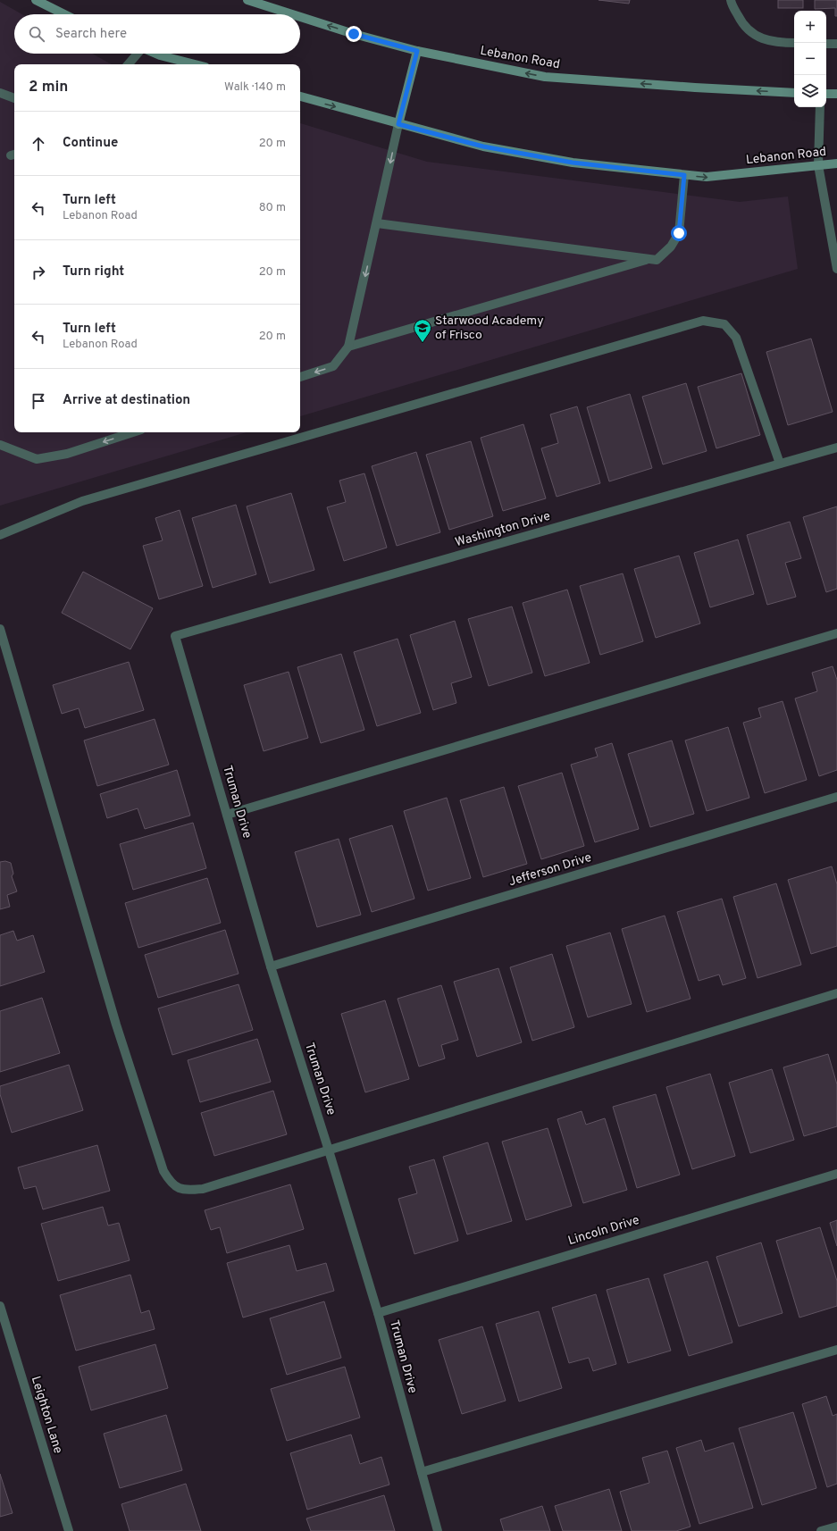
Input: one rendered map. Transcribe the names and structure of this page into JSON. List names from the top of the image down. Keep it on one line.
{"streets":{"main road":["Lebanon Road"],"street":["Washington Drive","Truman Drive","Jefferson Drive","Lincoln Drive","Leighton Lane"]},"crossings":[["Washington Drive","Truman Drive"],["Truman Drive","Jefferson Drive"],["Truman Drive","Lincoln Drive"]],"places":{"school or university":["Starwood Academy of Frisco"]},"page":{"map_buttons":["+","−"],"search":"Search here","heading":["2 min","Walk · 140 m"],"list":[["Continue","20 m"],["Turn left","Lebanon Road","80 m"],["Turn right","20 m"],["Turn left","Lebanon Road","20 m"],"Arrive at destination"]}}
